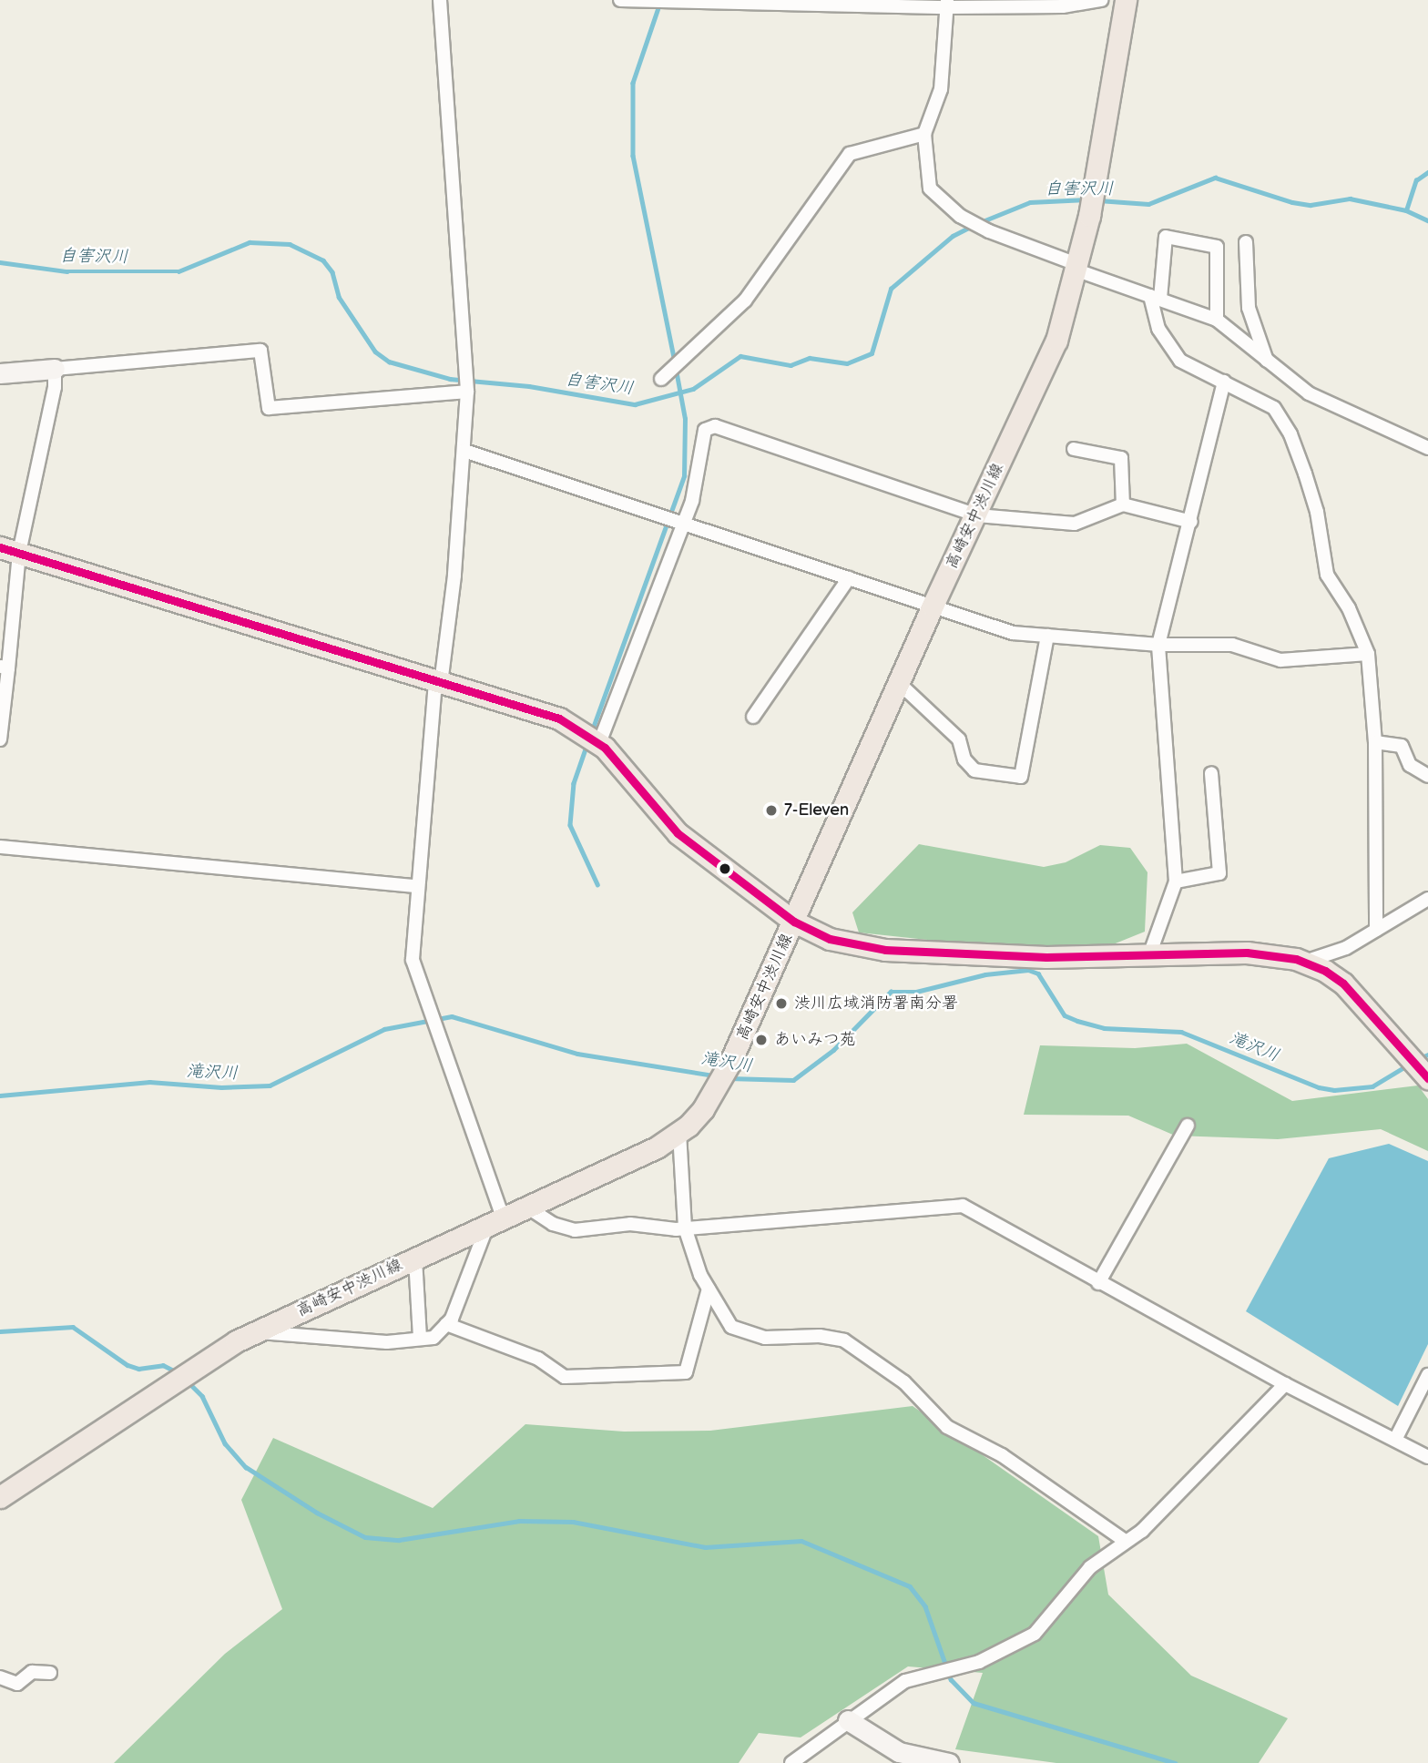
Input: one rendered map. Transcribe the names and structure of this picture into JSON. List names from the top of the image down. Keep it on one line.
{"streets":{"main road":["高崎安中渋川線"]},"water":["自害沢川","滝沢川"],"places":["7-Eleven","渋川広域消防署南分署","あいみつ苑"]}
